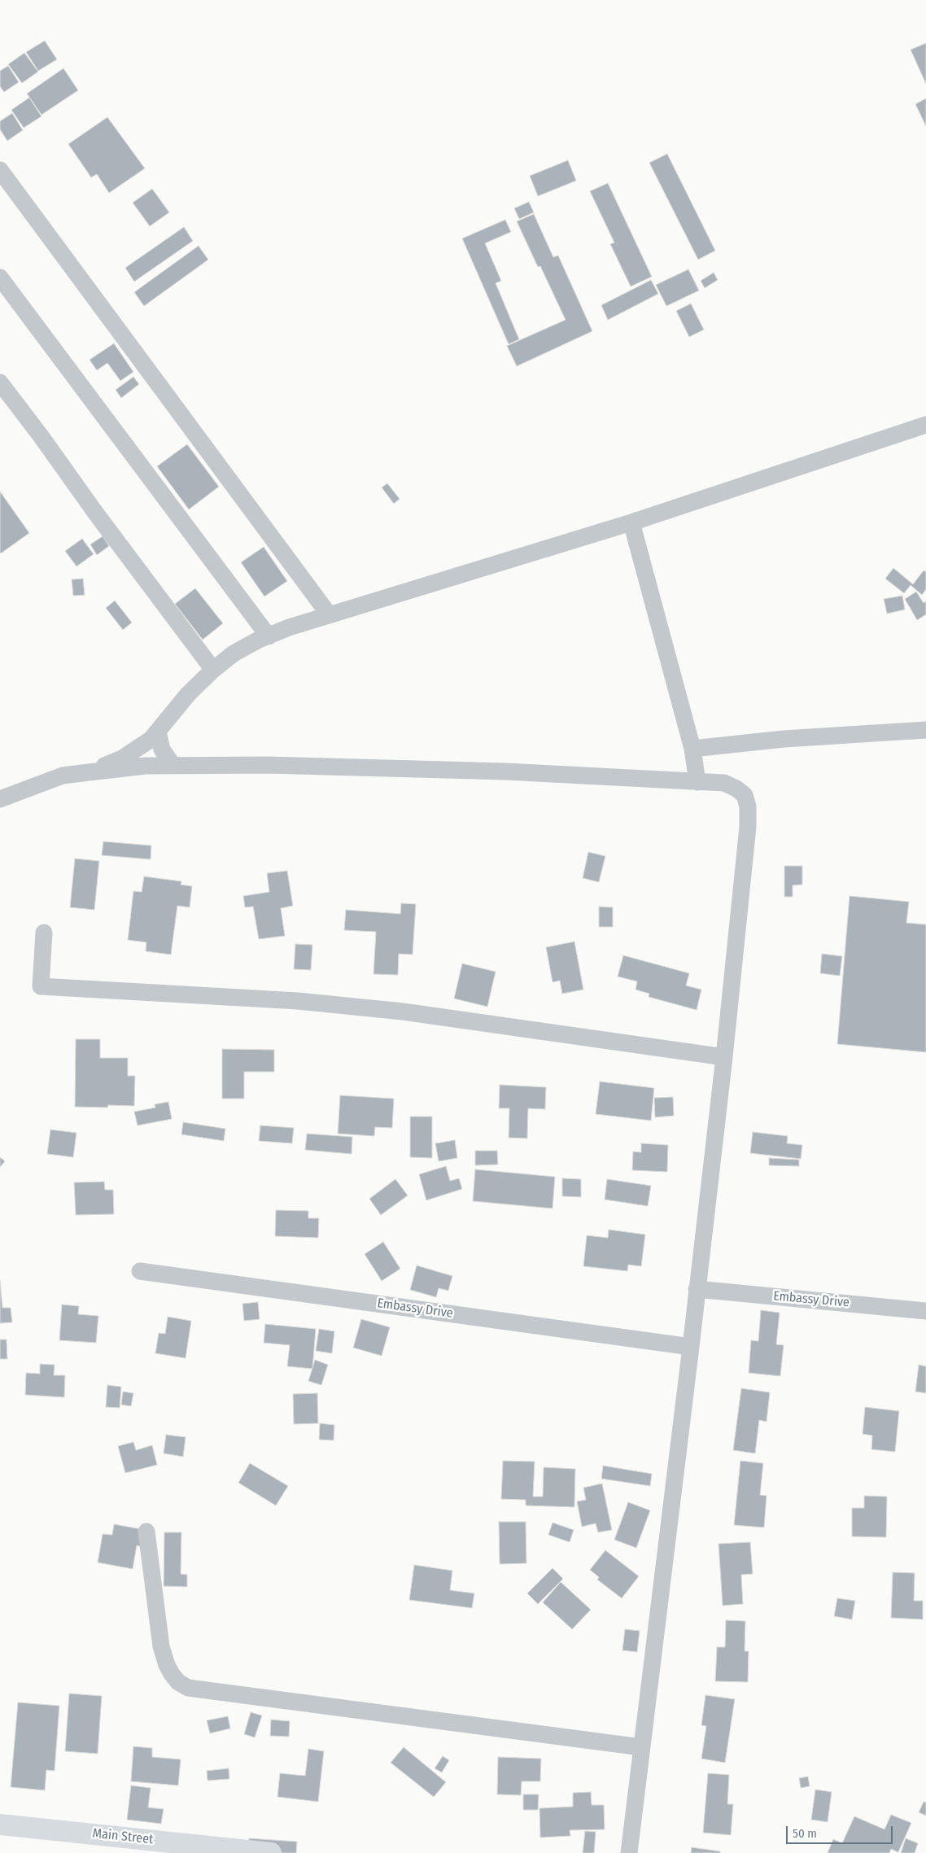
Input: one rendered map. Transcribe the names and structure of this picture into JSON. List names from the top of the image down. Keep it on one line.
{"streets":{"main road":["Main Street"],"street":["Embassy Drive"]},"scale_bar":"50 m"}
